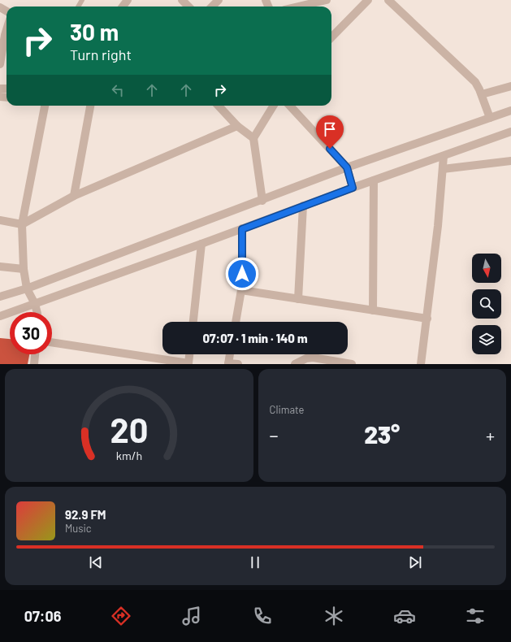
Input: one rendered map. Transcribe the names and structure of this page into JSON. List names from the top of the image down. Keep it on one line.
{"north":"bottom","page":{"turn":["30 m","Turn right"],"limit":"30","trip":"07:07 · 1 min · 140 m","tile":"Climate","heat":["−","23°","+"],"song":["92.9 FM","Music"],"tabs":"07:06","gauge":["20","km/h"]}}
